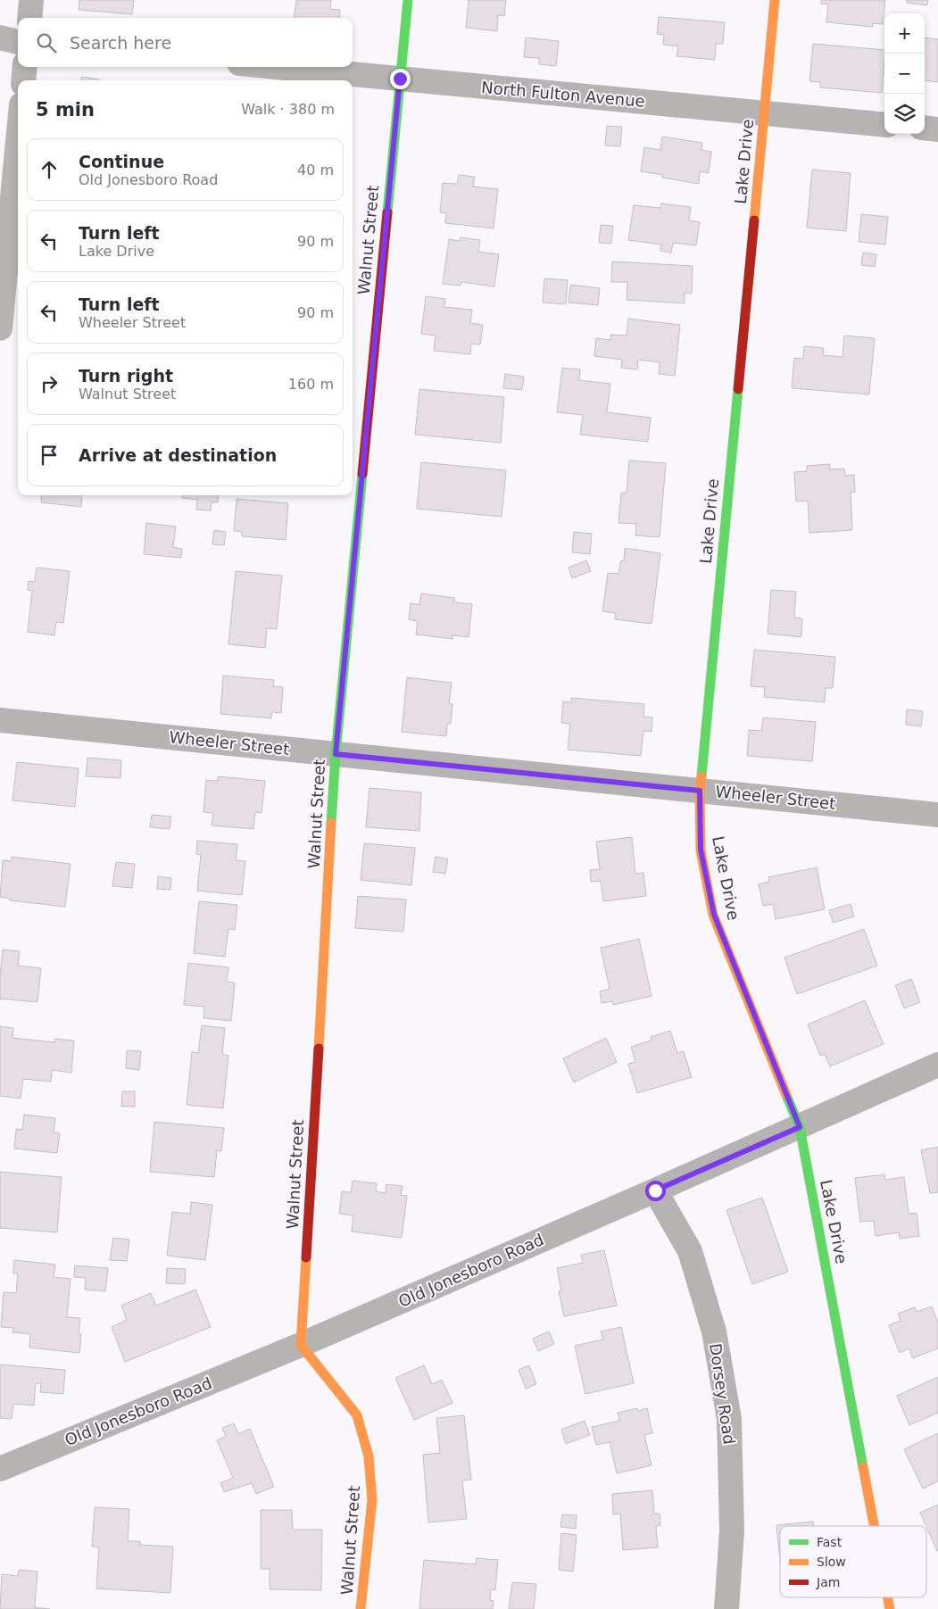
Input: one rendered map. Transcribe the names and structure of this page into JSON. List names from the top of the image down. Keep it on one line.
{"streets":{"street":["North Fulton Avenue","Lake Drive","Walnut Street","Wheeler Street","Old Jonesboro Road","Dorsey Road"]},"crossings":[["North Fulton Avenue","Lake Drive"],["North Fulton Avenue","Walnut Street"],["Lake Drive","Wheeler Street"],["Lake Drive","Old Jonesboro Road"],["Walnut Street","Wheeler Street"],["Walnut Street","Old Jonesboro Road"],["Old Jonesboro Road","Dorsey Road"]],"legend":["Fast","Slow","Jam"],"page":{"map_buttons":["+","−"],"search":"Search here","heading":["5 min","Walk · 380 m"],"list":[["Continue","Old Jonesboro Road","40 m"],["Turn left","Lake Drive","90 m"],["Turn left","Wheeler Street","90 m"],["Turn right","Walnut Street","160 m"],"Arrive at destination"]}}
